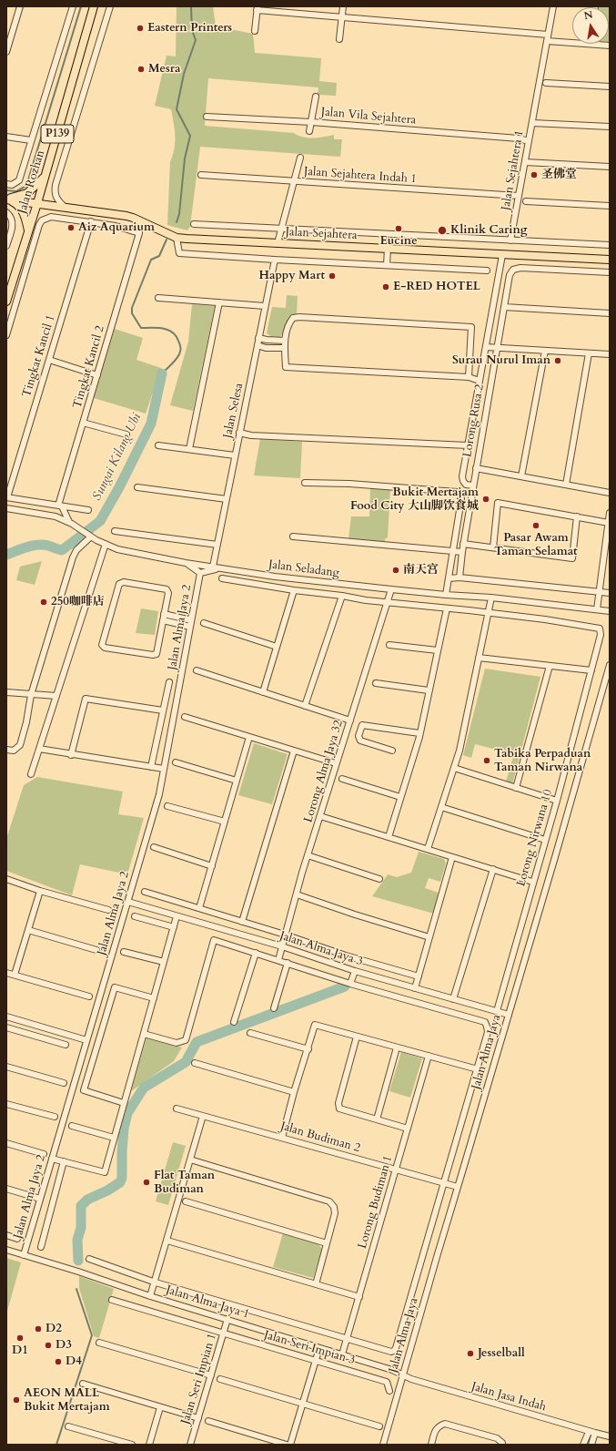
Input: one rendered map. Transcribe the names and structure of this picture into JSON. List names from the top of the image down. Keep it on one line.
{"streets":{"main road":["P139","Jalan Rozhan","Jalan Sejahtera"],"street":["Jalan Vila Sejahtera","Jalan Sejahtera 1","Jalan Sejahtera Indah 1","Tingkat Kancil 1","Tingkat Kancil 2","Jalan Selesa","Lorong Rusa 2","Jalan Seladang","Jalan Alma Jaya 2","Lorong Alma Jaya 32","Lorong Nirwana 10","Jalan Alma Jaya 3","Jalan Alma Jaya","Jalan Budiman 2","Lorong Budiman 1","Jalan Alma Jaya 1","Jalan Seri Impian 3","Jalan Seri Impian 1","Jalan Jasa Indah"]},"crossings":[["Jalan Vila Sejahtera","Jalan Sejahtera 1"],["Jalan Sejahtera 1","Jalan Sejahtera Indah 1"],["Jalan Rozhan","Jalan Sejahtera"],["Jalan Rozhan","Tingkat Kancil 1"],["Jalan Rozhan","Tingkat Kancil 2"],["Tingkat Kancil 1","Tingkat Kancil 2"],["Jalan Selesa","Jalan Seladang"],["Jalan Seladang","Jalan Alma Jaya 2"],["Jalan Seladang","Lorong Alma Jaya 32"],["Jalan Seladang","Lorong Nirwana 10"],["Jalan Alma Jaya 2","Jalan Alma Jaya 3"],["Jalan Alma Jaya 2","Jalan Alma Jaya 1"],["Lorong Alma Jaya 32","Jalan Alma Jaya 3"],["Lorong Nirwana 10","Jalan Alma Jaya 3"],["Jalan Alma Jaya 3","Jalan Alma Jaya"],["Jalan Alma Jaya","Jalan Budiman 2"],["Jalan Alma Jaya","Jalan Alma Jaya 1"],["Jalan Alma Jaya","Jalan Jasa Indah"],["Jalan Budiman 2","Lorong Budiman 1"],["Lorong Budiman 1","Jalan Alma Jaya 1"],["Jalan Alma Jaya 1","Jalan Seri Impian 1"],["Jalan Alma Jaya 1","Jalan Jasa Indah"],["Jalan Seri Impian 3","Jalan Seri Impian 1"]],"water":["Sungai Kilang Ubi"],"places":["Eastern Printers","Mesra","圣佛堂","Aiz Aquarium","Eucine","Klinik Caring","Happy Mart","E-RED HOTEL","Surau Nurul Iman","Bukit Mertajam Food City 大山脚饮食城","Pasar Awam Taman Selamat","南天宫","250咖啡店","Tabika Perpaduan Taman Nirwana","Flat Taman Budiman","D2","D1","D3","Jesselball","D4","AEON MALL Bukit Mertajam"],"north":"top"}
